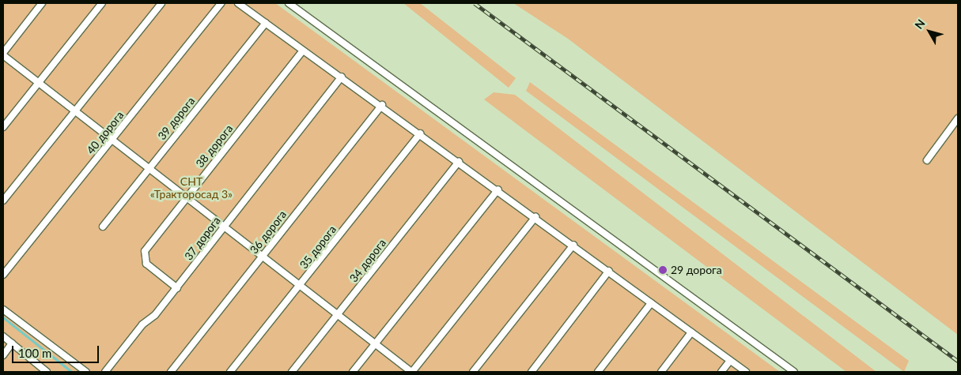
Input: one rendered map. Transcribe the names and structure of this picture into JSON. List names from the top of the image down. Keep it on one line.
{"streets":{"street":["39 дорога","40 дорога","38 дорога","36 дорога","37 дорога","35 дорога","34 дорога"]},"crossings":[["38 дорога","37 дорога"]],"parks":["СНТ «Тракторосад 3»"],"places":["29 дорога"],"scale_bar":"100 m","north":"top left"}
